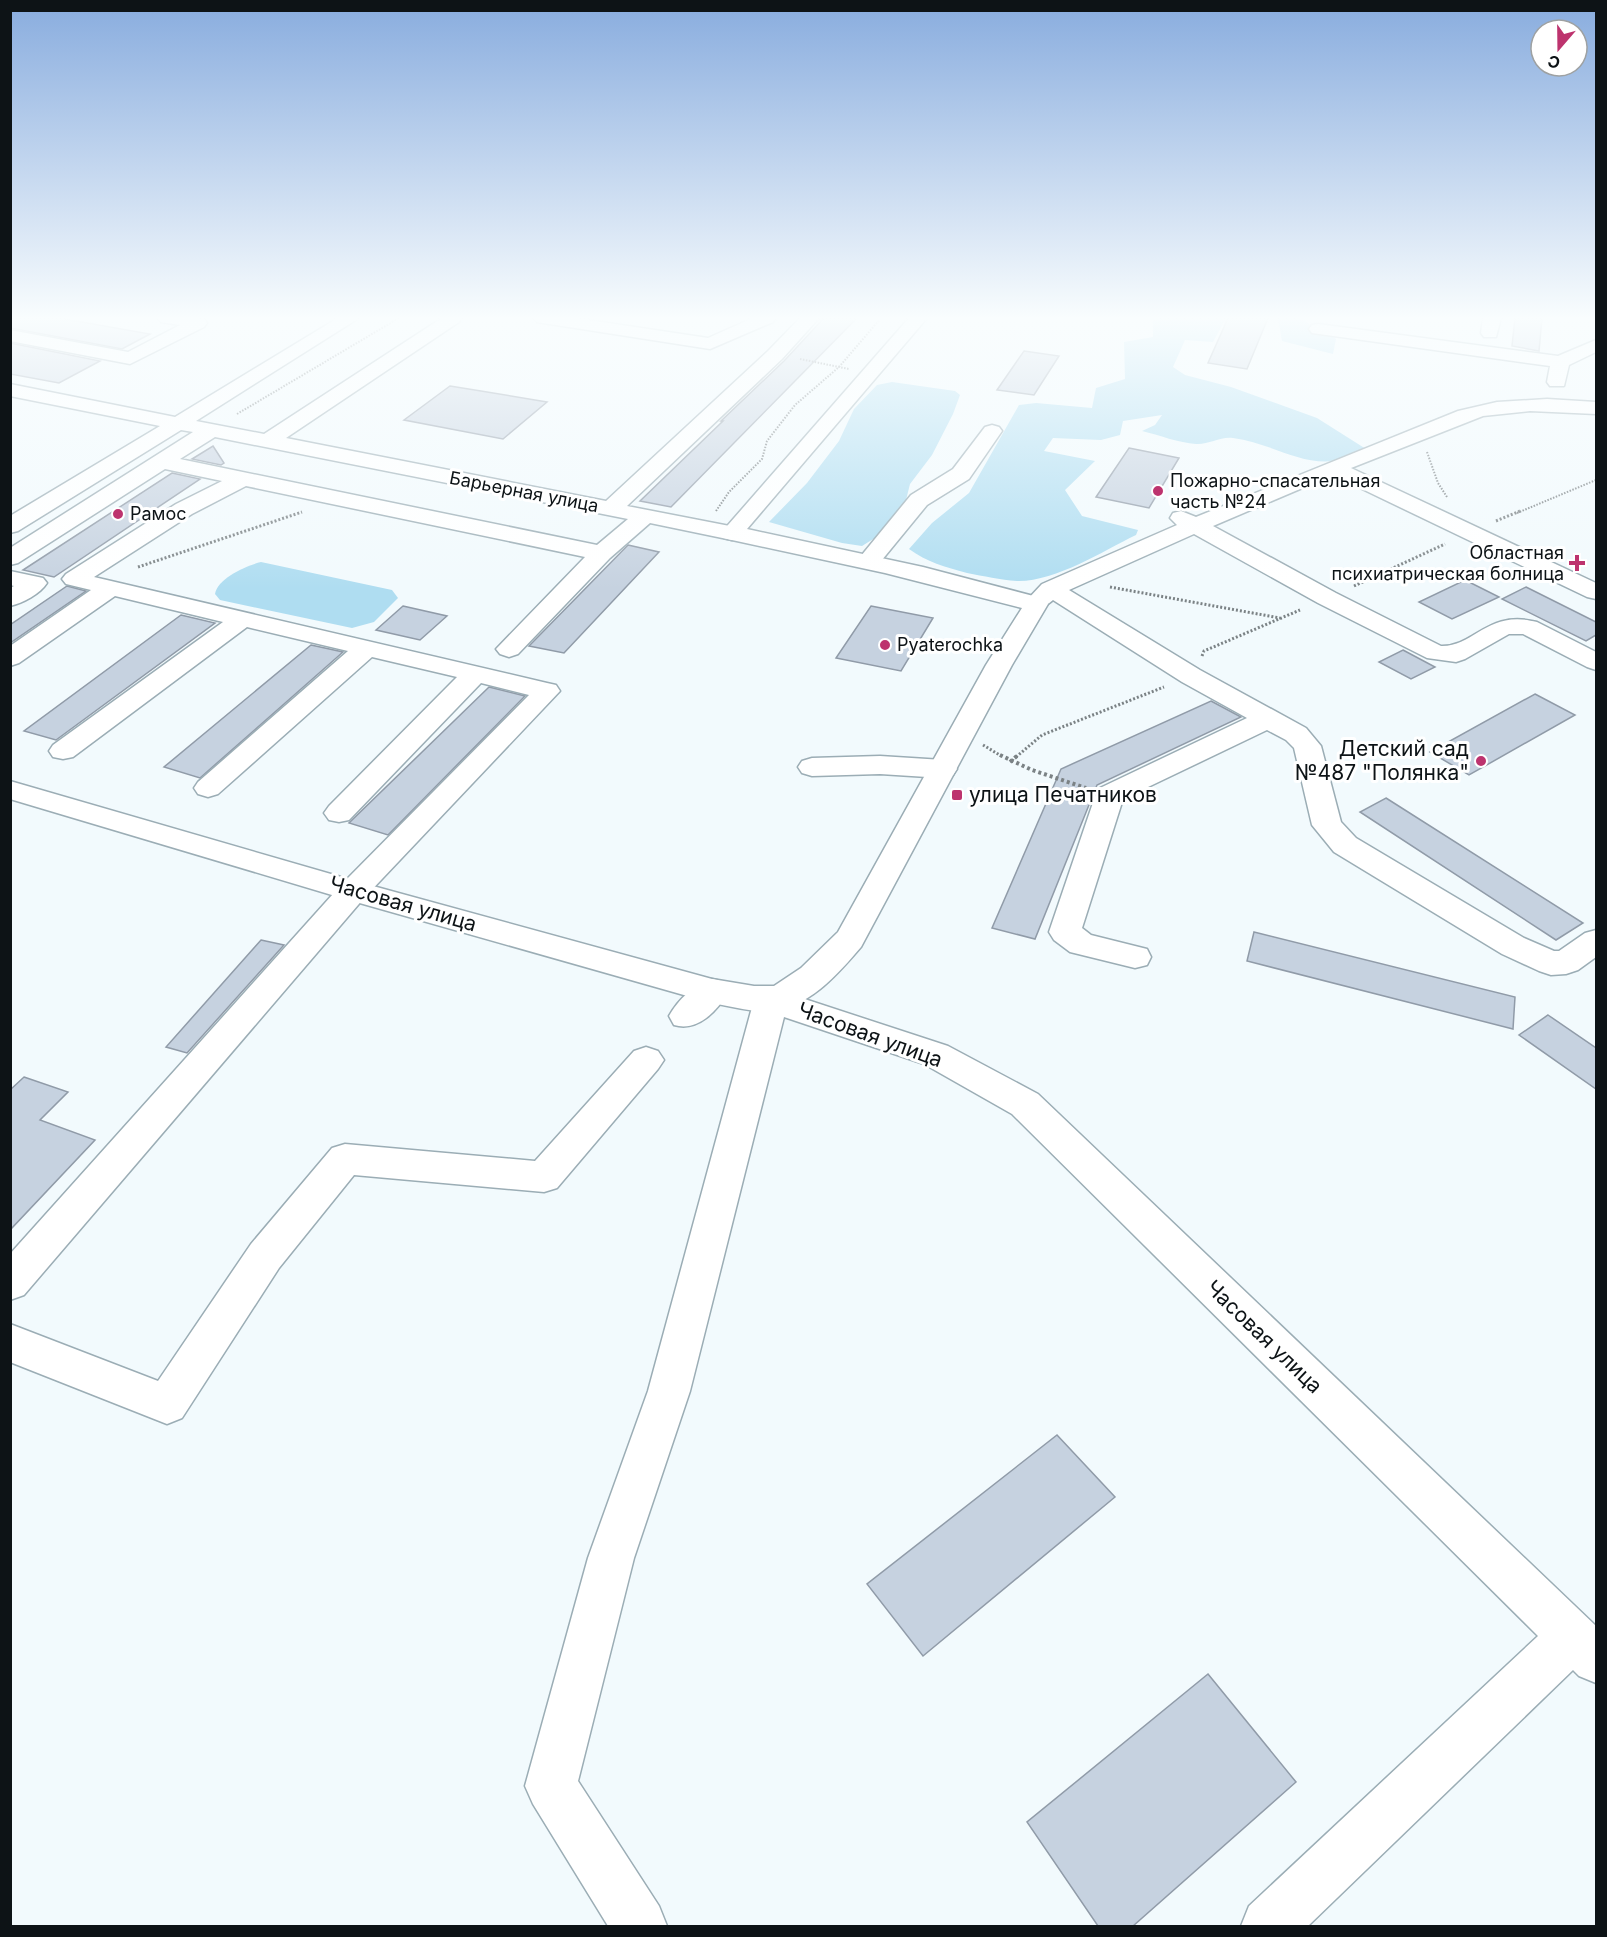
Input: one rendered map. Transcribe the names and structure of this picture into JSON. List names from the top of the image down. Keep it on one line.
{"streets":{"street":["Барьерная улица","Часовая улица"]},"places":{"other":["Пожарно-спасательная часть №24","Рамос","Pyaterochka","Детский сад №487 \"Полянка\""],"health":["Областная психиатрическая болница"],"transit":["улица Печатников"]},"north":"bottom"}
